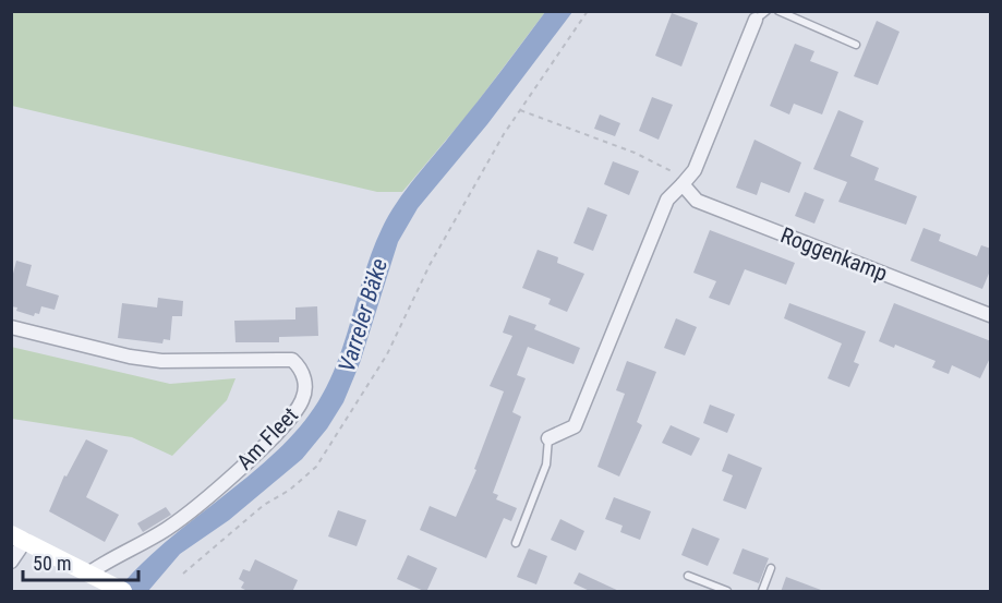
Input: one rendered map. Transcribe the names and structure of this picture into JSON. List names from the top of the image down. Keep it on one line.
{"streets":{"street":["Roggenkamp","Am Fleet"]},"water":["Varreler Bäke"],"scale_bar":"50 m"}
